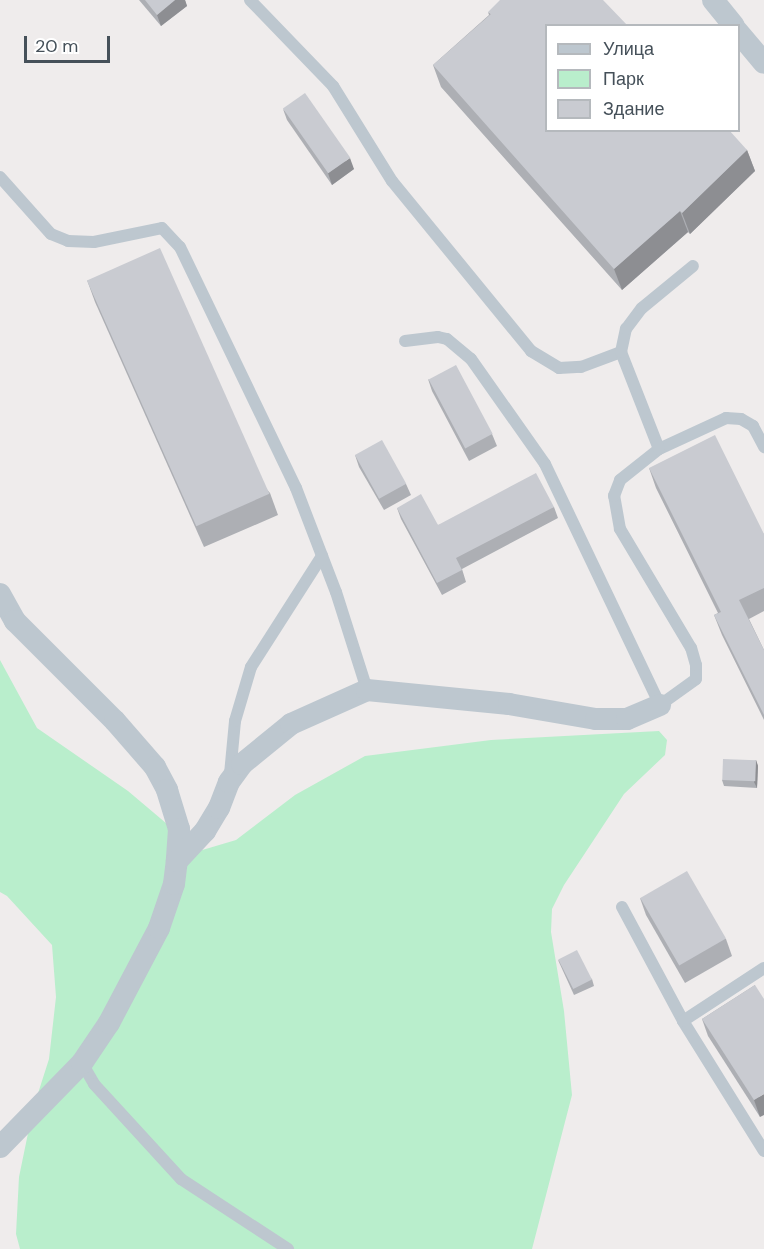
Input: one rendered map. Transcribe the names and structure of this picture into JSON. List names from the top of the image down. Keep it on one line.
{"legend":["Улица","Парк","Здание"],"scale_bar":"20 m"}
